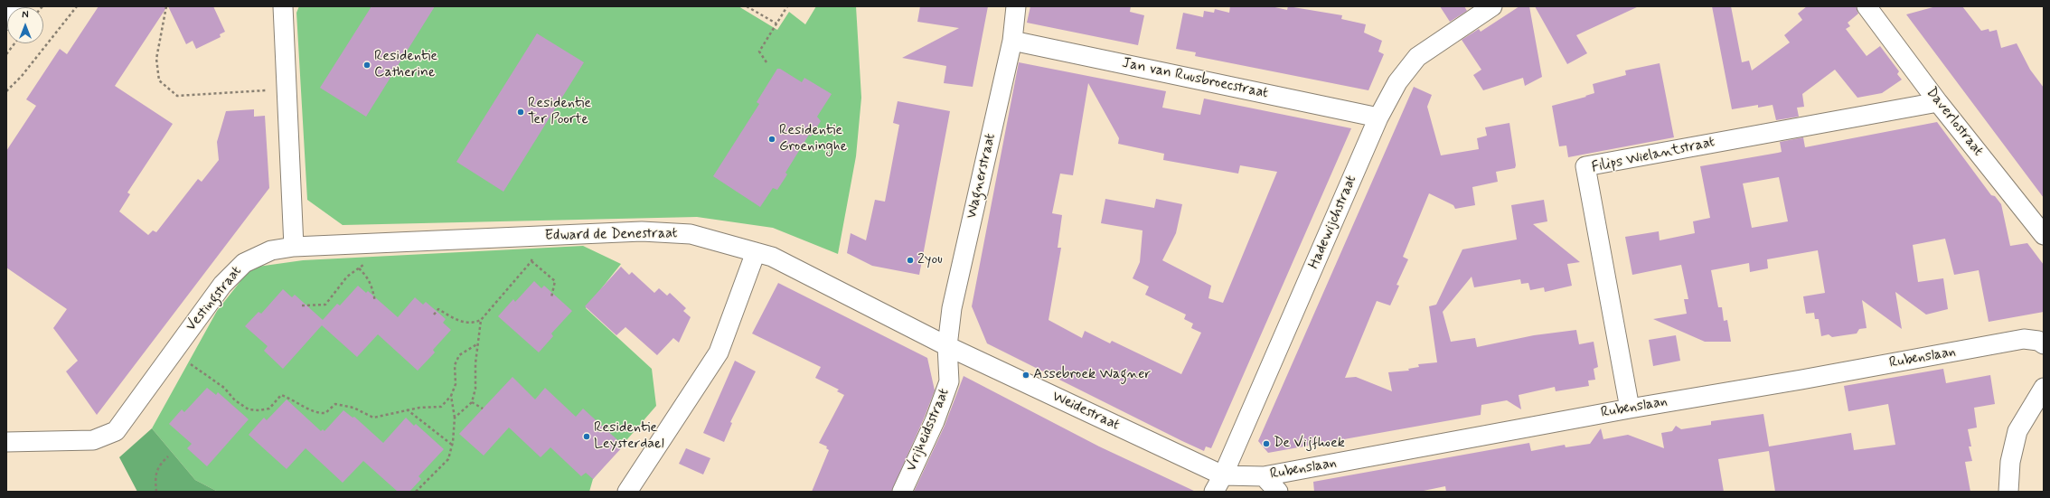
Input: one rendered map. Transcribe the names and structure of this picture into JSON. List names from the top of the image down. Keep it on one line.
{"streets":{"street":["Jan van Ruusbroecstraat","Daverlostraat","Filips Wielantstraat","Wagnerstraat","Hadewijchstraat","Edward de Denestraat","Vestingstraat","Rubenslaan","Weidestraat","Vrijheidsstraat"]},"crossings":[["Jan van Ruusbroecstraat","Wagnerstraat"],["Jan van Ruusbroecstraat","Hadewijchstraat"],["Daverlostraat","Filips Wielantstraat"],["Filips Wielantstraat","Rubenslaan"],["Wagnerstraat","Edward de Denestraat"],["Wagnerstraat","Weidestraat"],["Wagnerstraat","Vrijheidsstraat"],["Hadewijchstraat","Rubenslaan"],["Hadewijchstraat","Weidestraat"],["Edward de Denestraat","Vestingstraat"],["Edward de Denestraat","Weidestraat"],["Edward de Denestraat","Vrijheidsstraat"],["Rubenslaan","Weidestraat"],["Weidestraat","Vrijheidsstraat"]],"places":["Residentie Catherine","Residentie Ter Poorte","Residentie Groeninghe","2you","Assebroek Wagner","Residentie Leysterdael","De Vijfhoek"],"north":"top"}
